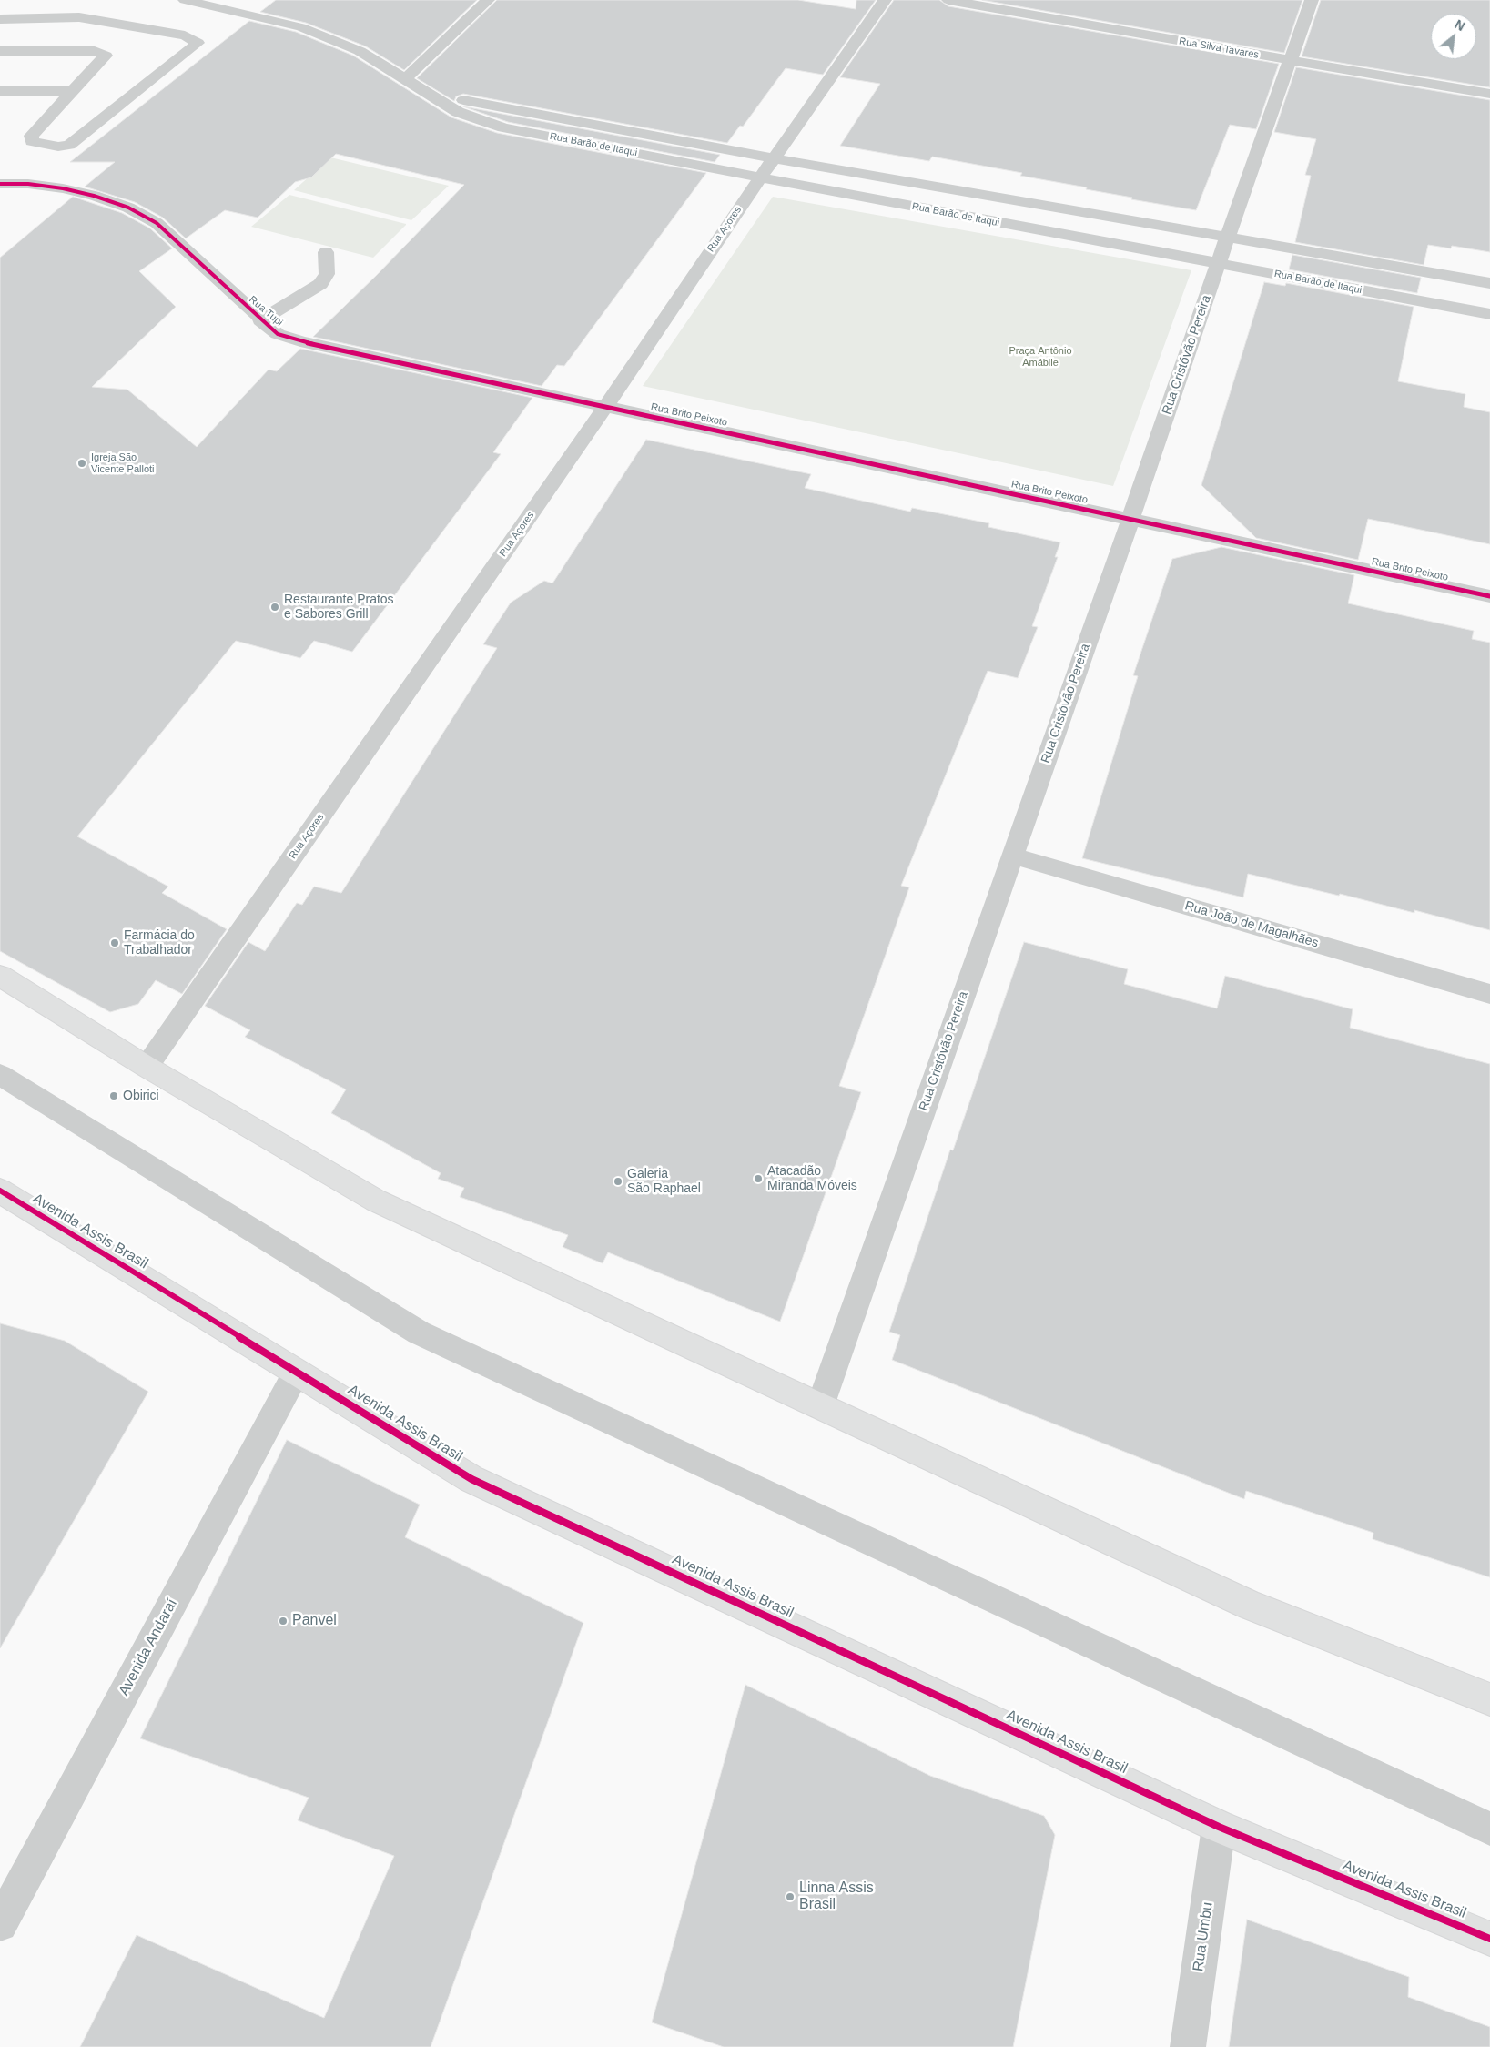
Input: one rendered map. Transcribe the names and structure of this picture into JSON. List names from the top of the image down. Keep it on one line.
{"streets":{"main road":["Avenida Assis Brasil"],"street":["Rua Silva Tavares","Rua Barão de Itaqui","Rua Açores","Rua Tupi","Rua Cristóvão Pereira","Rua Brito Peixoto","Rua João de Magalhães","Avenida Andaraí","Rua Umbu"]},"crossings":[["Rua Silva Tavares","Rua Cristóvão Pereira"],["Rua Barão de Itaqui","Rua Açores"],["Rua Barão de Itaqui","Rua Cristóvão Pereira"],["Rua Açores","Rua Tupi"],["Rua Açores","Rua Brito Peixoto"],["Rua Tupi","Rua Brito Peixoto"],["Rua Cristóvão Pereira","Rua Brito Peixoto"],["Rua Cristóvão Pereira","Rua João de Magalhães"],["Avenida Assis Brasil","Avenida Andaraí"],["Avenida Assis Brasil","Rua Umbu"]],"parks":["Praça Antônio Amábile"],"places":["Igreja São Vicente Palloti","Restaurante Pratos e Sabores Grill","Farmácia do Trabalhador","Obirici","Atacadão Miranda Móveis","Galeria São Raphael","Panvel","Linna Assis Brasil"],"north":"top right"}
